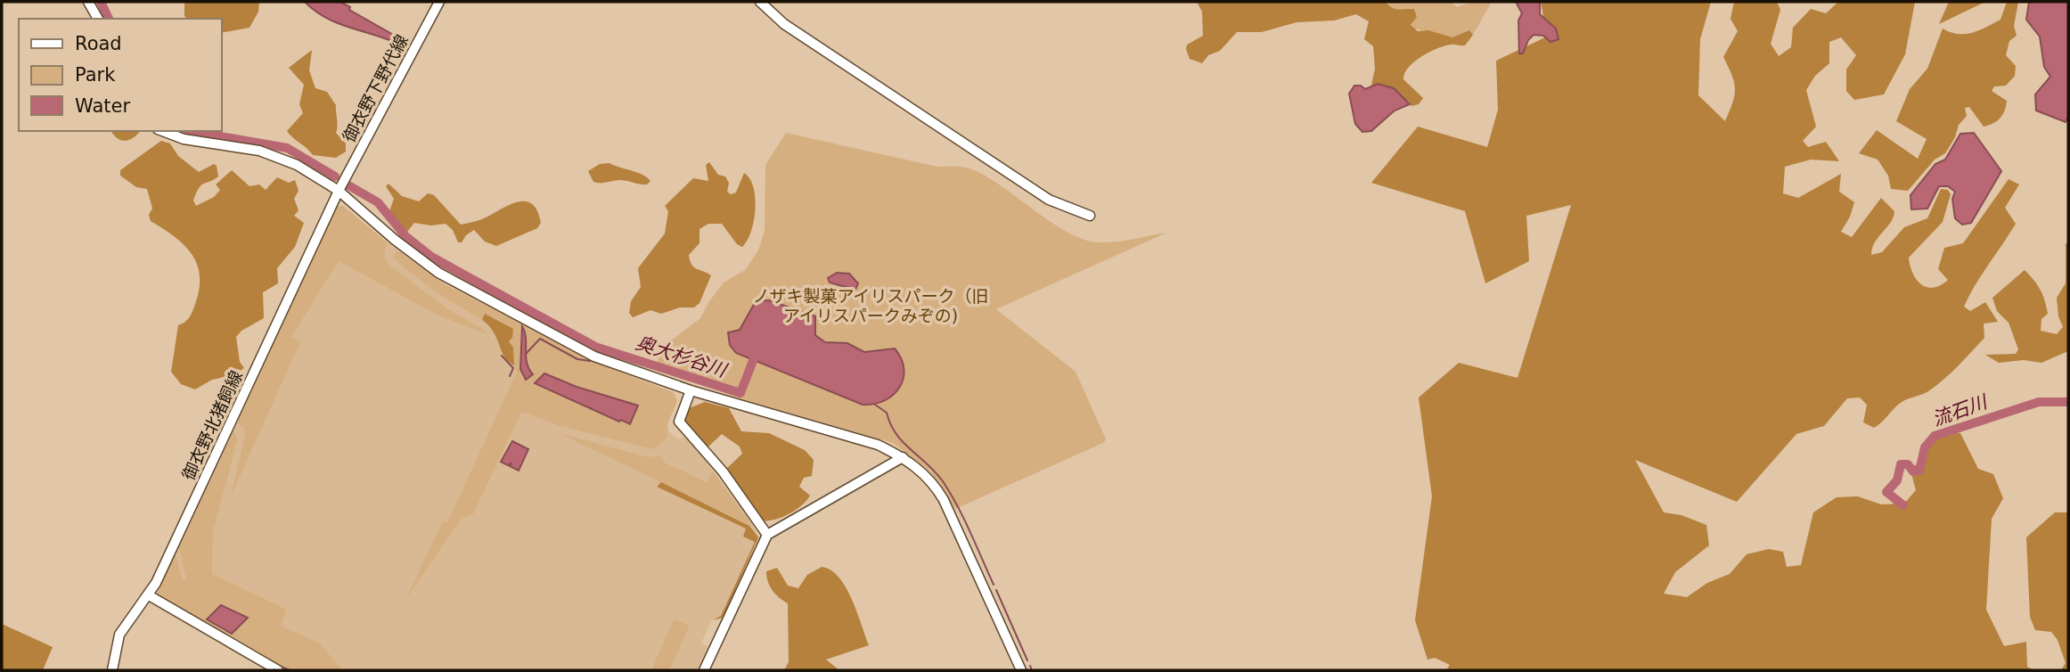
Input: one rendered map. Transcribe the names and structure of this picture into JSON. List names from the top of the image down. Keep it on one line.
{"streets":{"street":["御衣野下野代線","御衣野北猪飼線"]},"crossings":[["御衣野下野代線","御衣野北猪飼線"]],"water":["奥大杉谷川","流石川"],"parks":["ノザキ製菓アイリスパーク（旧 アイリスパークみぞの)"],"legend":["Road","Park","Water"]}
